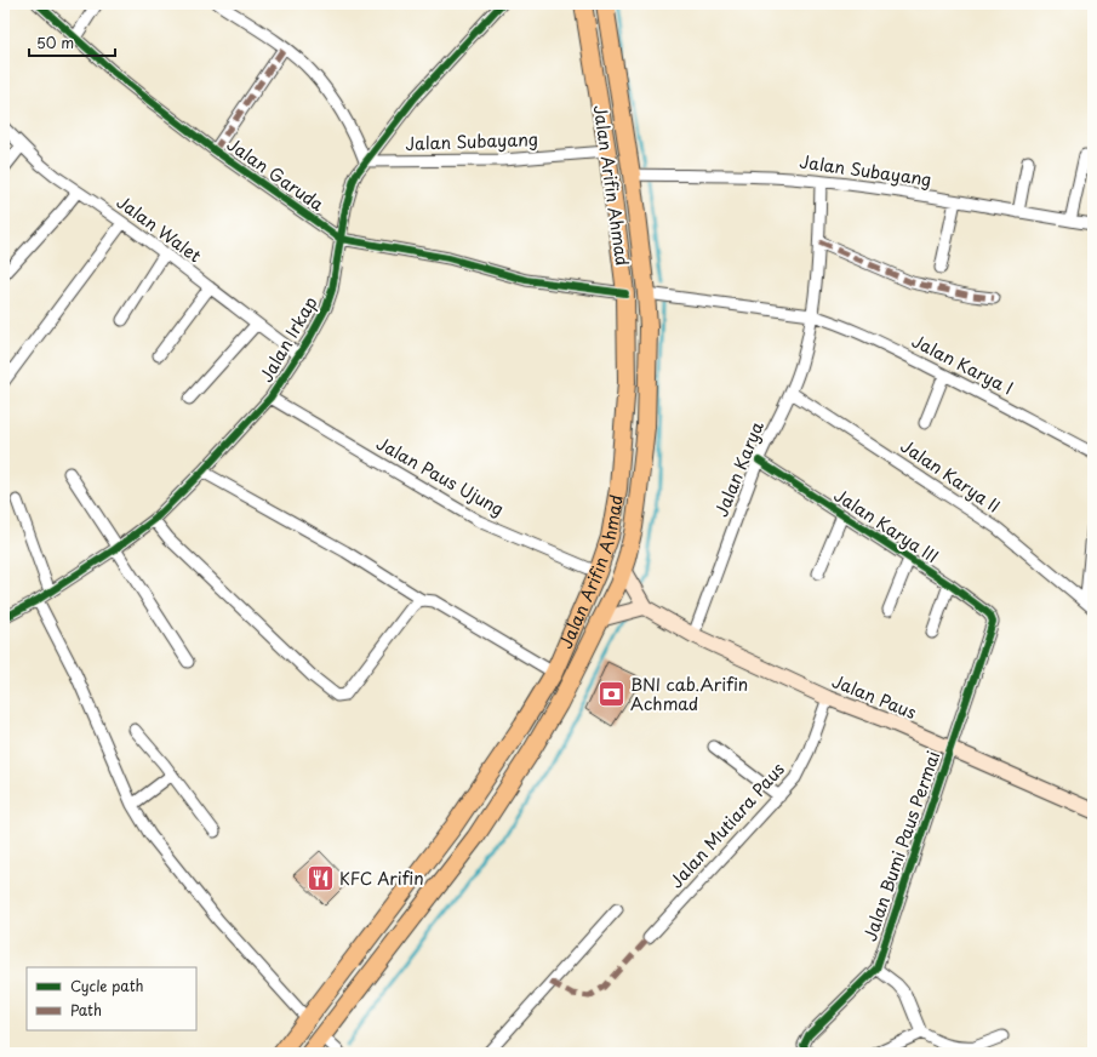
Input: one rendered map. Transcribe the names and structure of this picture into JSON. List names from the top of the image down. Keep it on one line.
{"streets":{"main road":["Jalan Arifin Ahmad","Jalan Paus"],"street":["Jalan Subayang","Jalan Garuda","Jalan Walet","Jalan Irkap","Jalan Karya I","Jalan Karya","Jalan Paus Ujung","Jalan Karya II","Jalan Karya III","Jalan Mutiara Paus","Jalan Bumi Paus Permai"]},"crossings":[["Jalan Subayang","Jalan Arifin Ahmad"],["Jalan Subayang","Jalan Irkap"],["Jalan Subayang","Jalan Karya"],["Jalan Garuda","Jalan Arifin Ahmad"],["Jalan Garuda","Jalan Irkap"],["Jalan Arifin Ahmad","Jalan Paus Ujung"],["Jalan Arifin Ahmad","Jalan Paus"],["Jalan Walet","Jalan Irkap"],["Jalan Irkap","Jalan Paus Ujung"],["Jalan Karya I","Jalan Karya"],["Jalan Karya","Jalan Karya II"],["Jalan Karya","Jalan Karya III"],["Jalan Karya","Jalan Paus"],["Jalan Karya III","Jalan Bumi Paus Permai"],["Jalan Paus","Jalan Mutiara Paus"],["Jalan Paus","Jalan Bumi Paus Permai"]],"places":{"bank":["BNI cab.Arifin Achmad"],"restaurant":["KFC Arifin"]},"legend":["Cycle path","Path"],"scale_bar":"50 m"}
